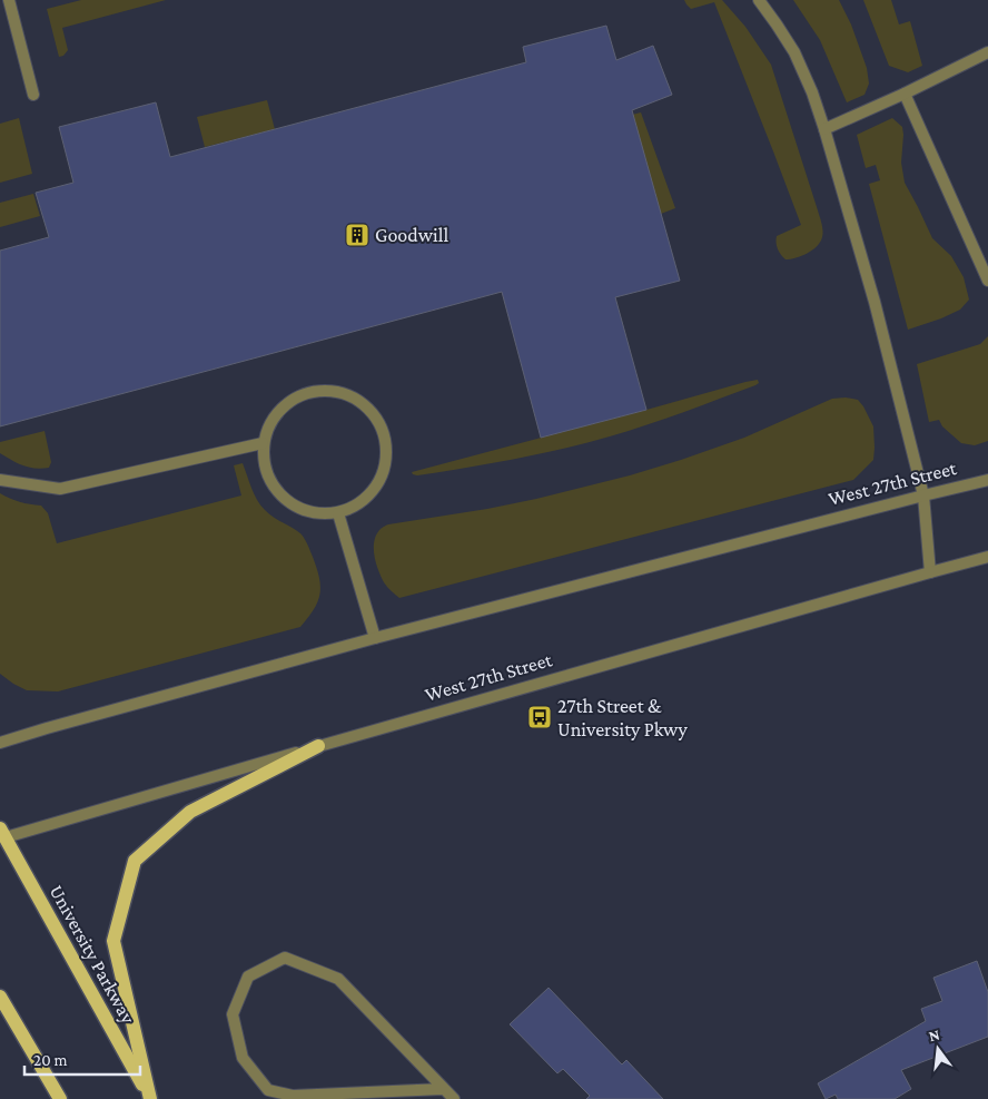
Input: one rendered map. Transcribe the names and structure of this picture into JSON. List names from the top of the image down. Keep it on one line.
{"streets":{"main road":["University Parkway"],"street":["West 27th Street"]},"crossings":[["West 27th Street","University Parkway"]],"places":{"building":["Goodwill"],"bus stop":["27th Street & University Pkwy"]},"scale_bar":"20 m","north":"top"}
